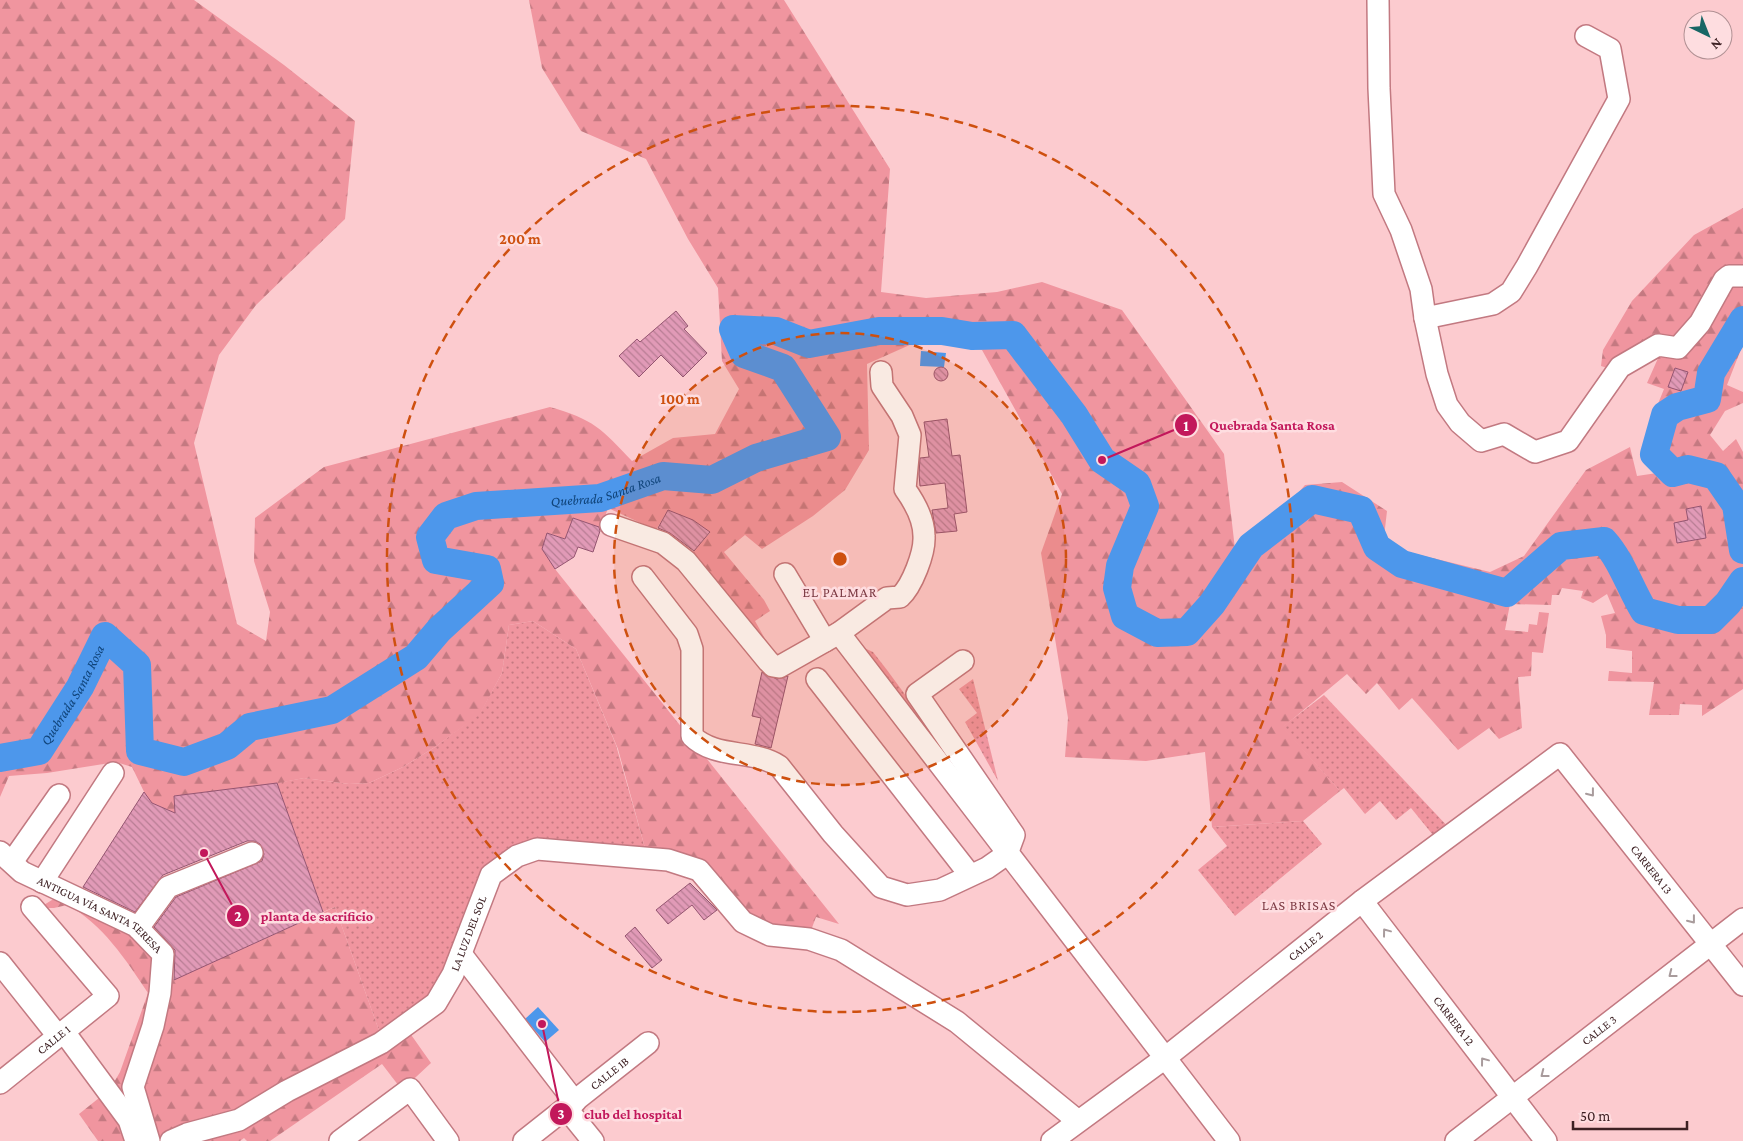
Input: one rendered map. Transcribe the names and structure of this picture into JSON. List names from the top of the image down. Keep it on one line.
{"streets":{"street":["CARRERA 13","ANTIGUA VÍA SANTA TERESA","LA LUZ DEL SOL","CALLE 2","CARRERA 12","CALLE 3","CALLE 1","CALLE 1B"]},"crossings":[["CARRERA 13","CALLE 2"],["CARRERA 13","CALLE 3"],["LA LUZ DEL SOL","CALLE 2"],["CALLE 2","CARRERA 12"],["CARRERA 12","CALLE 3"]],"one_way":["CARRERA 13","CARRERA 12","CALLE 3"],"districts":["EL PALMAR","LAS BRISAS"],"water":["Quebrada Santa Rosa"],"places":["Quebrada Santa Rosa","planta de sacrificio","club del hospital"],"scale_bar":"50 m","north":"bottom right","rings":["200 m","100 m"]}
